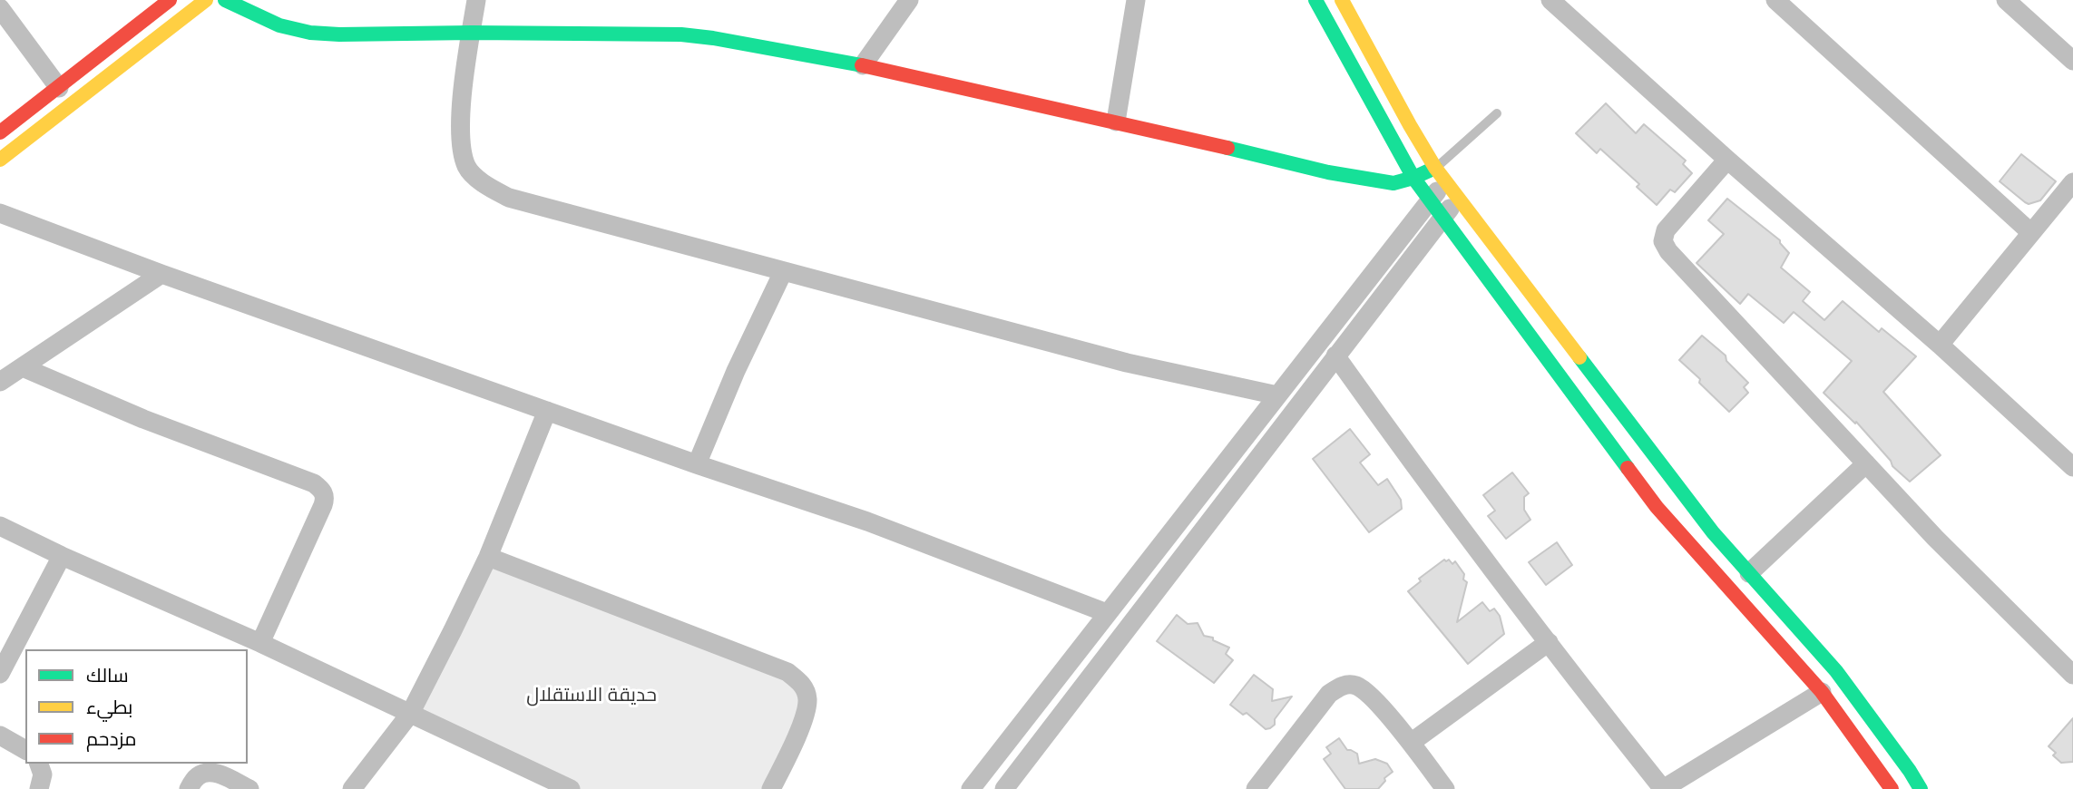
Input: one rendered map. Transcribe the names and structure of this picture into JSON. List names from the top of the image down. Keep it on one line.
{"parks":["حديقة الاستقلال"],"legend":["سالك","بطيء","مزدحم"]}
